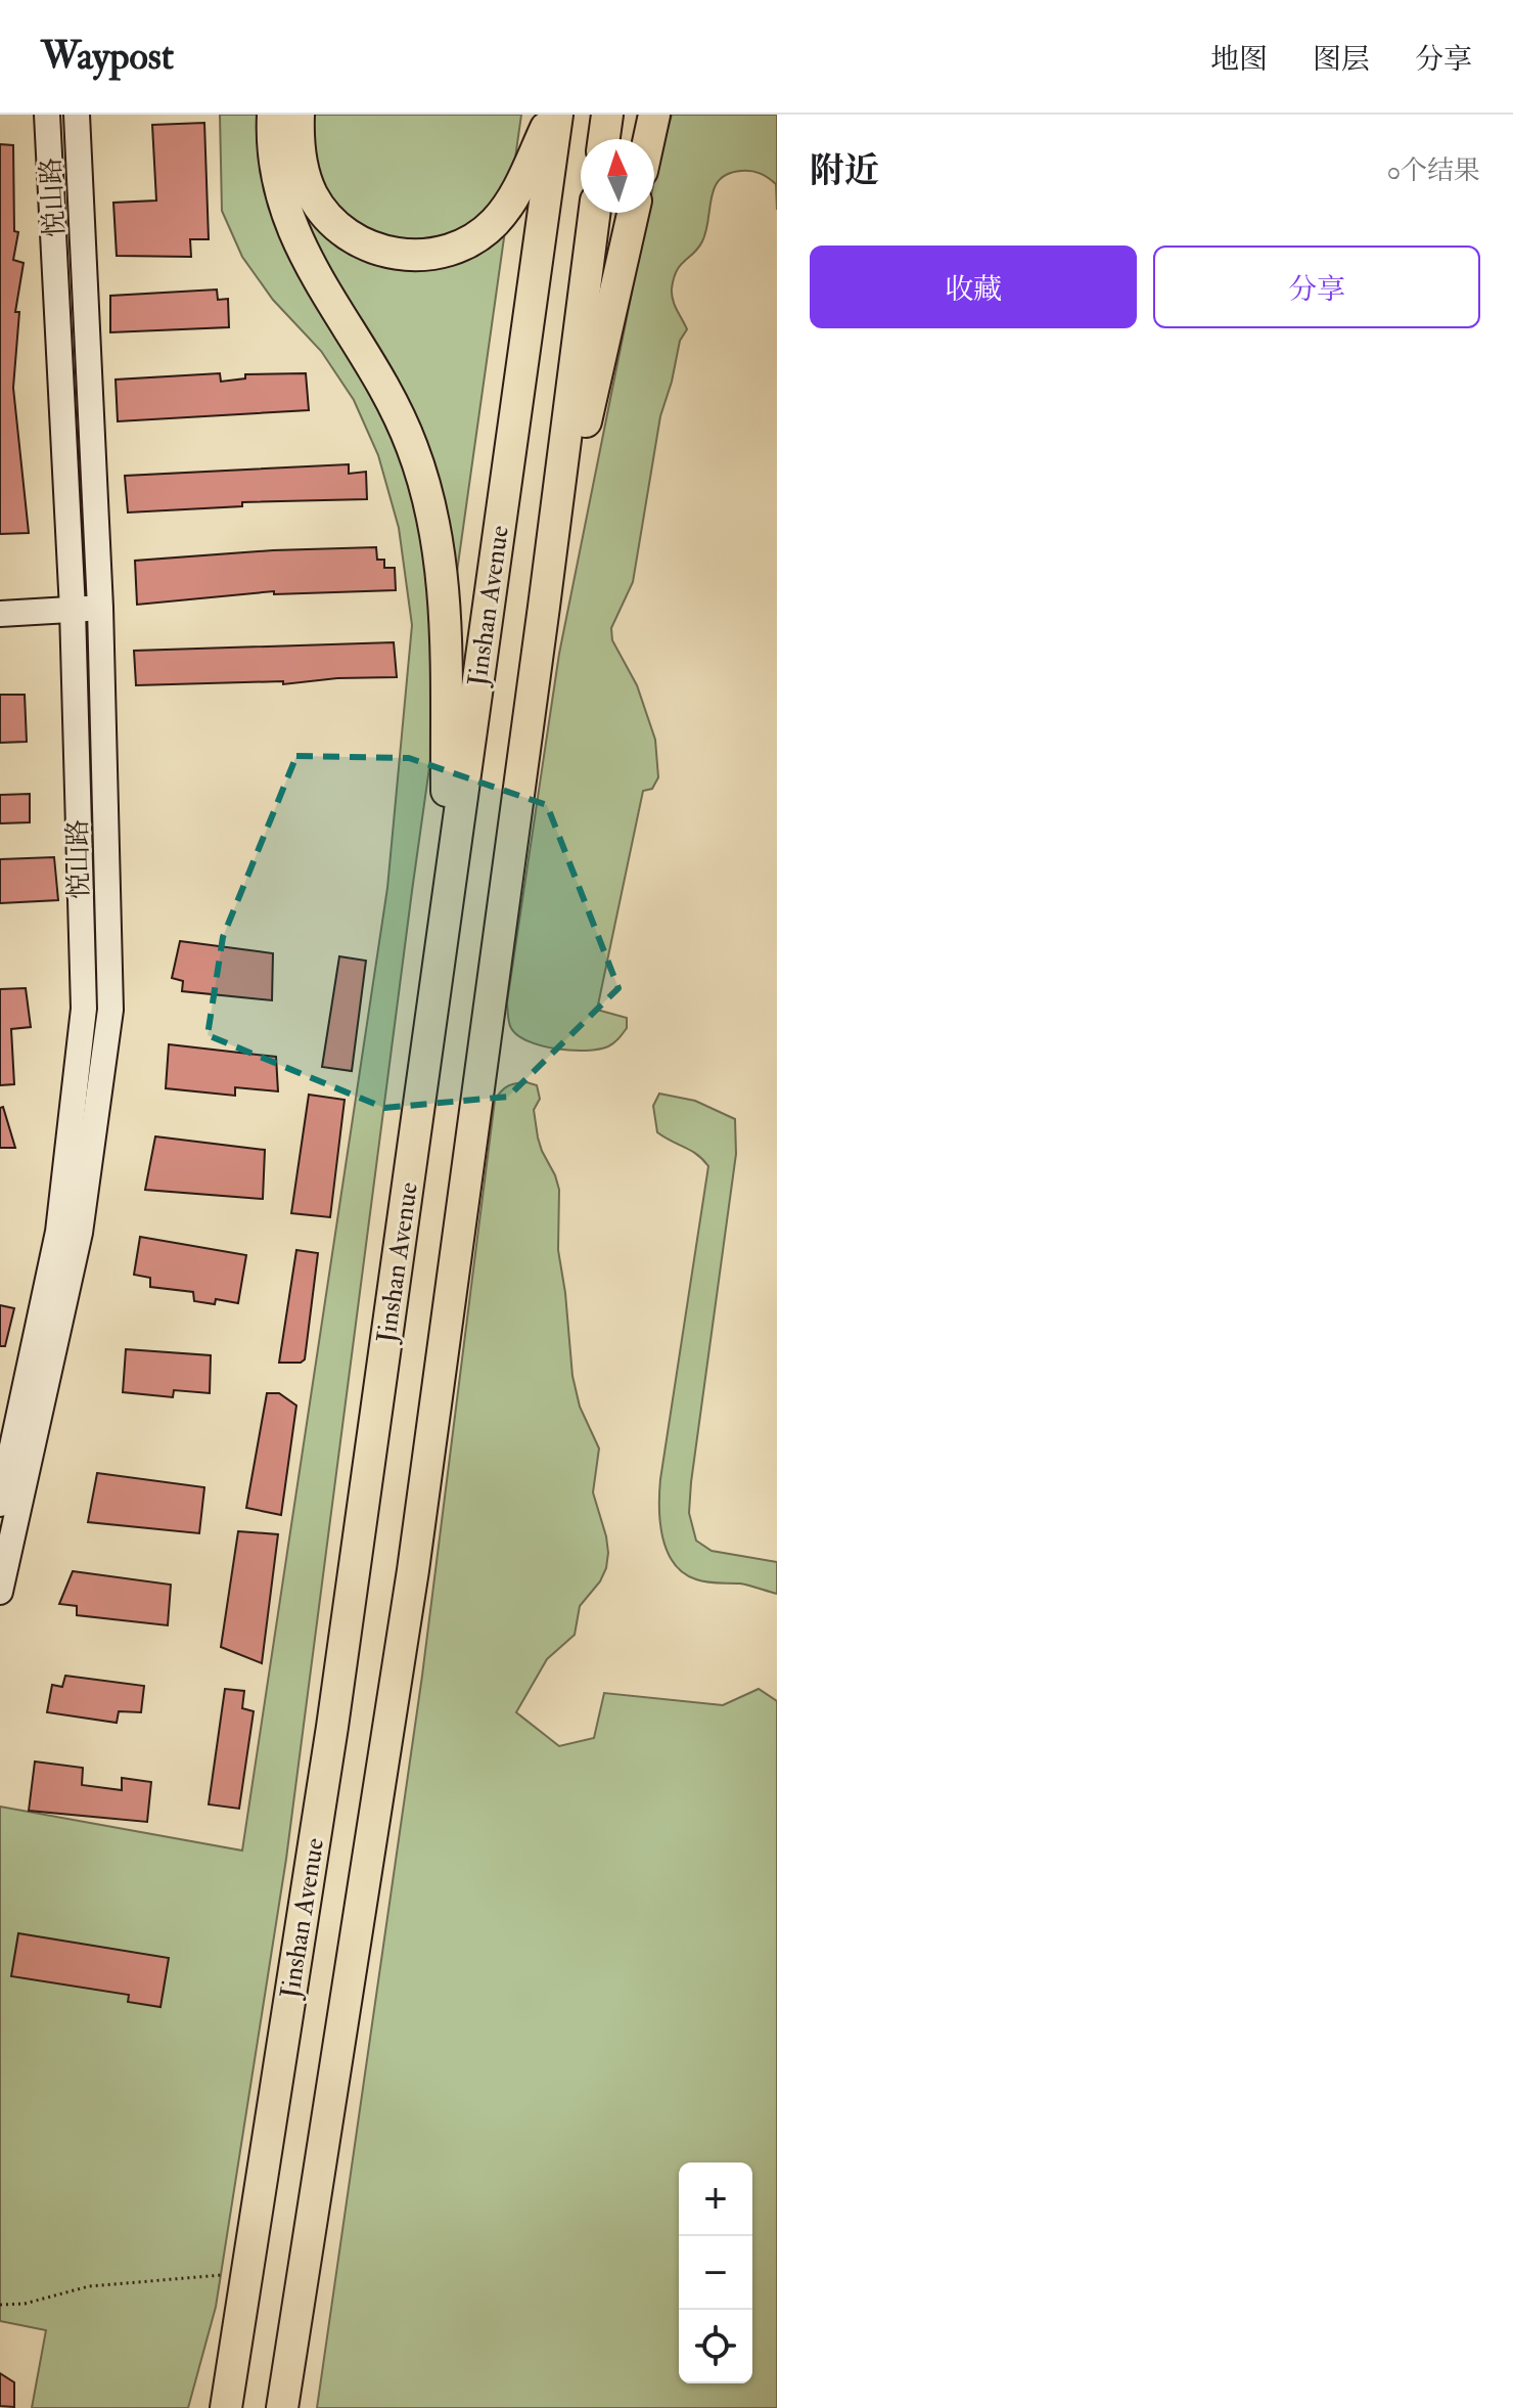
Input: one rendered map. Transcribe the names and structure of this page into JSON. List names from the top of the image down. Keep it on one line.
{"streets":{"highway":["Jinshan Avenue"],"main road":["悦山路"]},"north":"top","page":{"header":"Waypost","nav":["地图","图层","分享"],"heading":["附近","0个结果"],"buttons":["收藏","分享"],"map_buttons":["+","−"]}}
